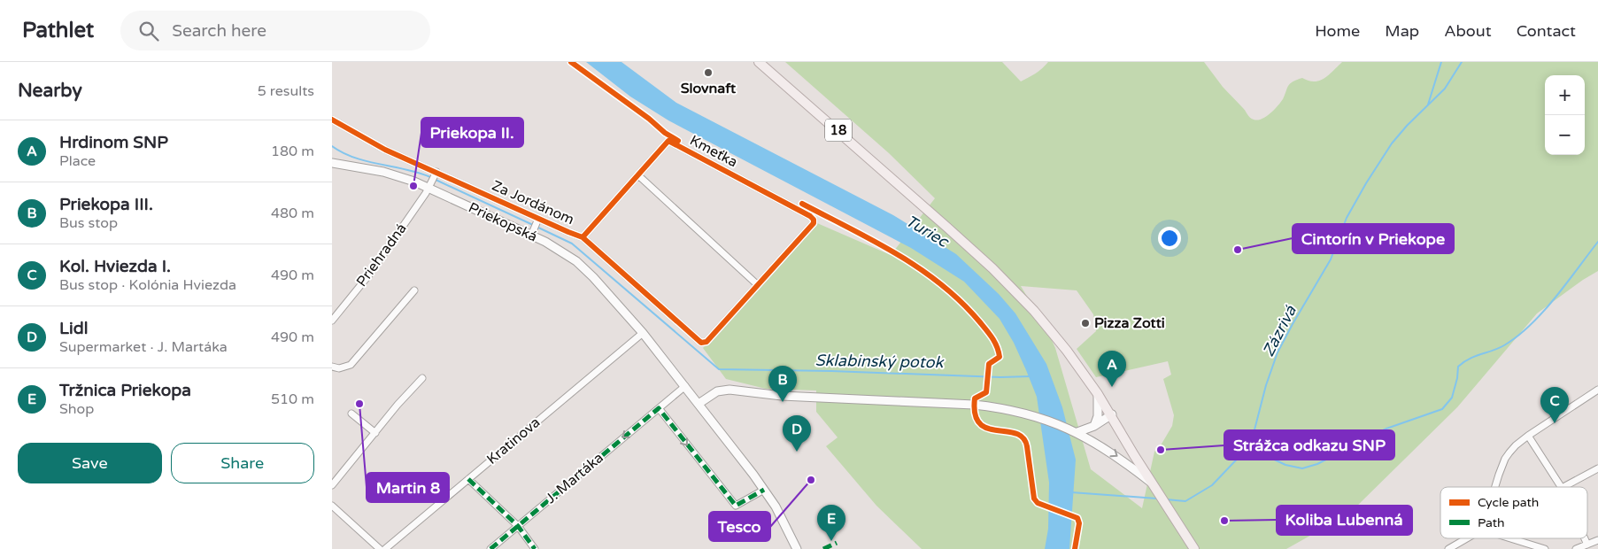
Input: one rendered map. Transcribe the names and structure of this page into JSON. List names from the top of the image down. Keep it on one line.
{"streets":{"main road":["18"],"street":["Kmeťka","Za Jordánom","Priekopská","Priehradná","Kratinova","J. Martáka"]},"crossings":[["Kmeťka","Za Jordánom"],["Za Jordánom","Priehradná"],["Priekopská","Priehradná"],["Priekopská","Kratinova"],["Priekopská","J. Martáka"]],"one_way":["J. Martáka"],"water":["Turiec","Zázrivá","Sklabinský potok"],"places":["Slovnaft","Priekopa II.","Cintorín v Priekope","Pizza Zotti","Martin 8","Strážca odkazu SNP","Tesco","Koliba Lubenná"],"legend":["Cycle path","Path"],"page":{"header":"Pathlet","search":"Search here","nav":["Home","Map","About","Contact"],"heading":["Nearby","5 results"],"map_buttons":["+","−"],"list":[{"mark":"A","name":"Hrdinom SNP","note":"Place","value":"180 m"},{"mark":"B","name":"Priekopa III.","note":"Bus stop","value":"480 m"},{"mark":"C","name":"Kol. Hviezda I.","note":"Bus stop · Kolónia Hviezda","value":"490 m"},{"mark":"D","name":"Lidl","note":"Supermarket · J. Martáka","value":"490 m"},{"mark":"E","name":"Tržnica Priekopa","note":"Shop","value":"510 m"}],"pins":["A","B","C","D","E"],"buttons":["Save","Share"]}}
